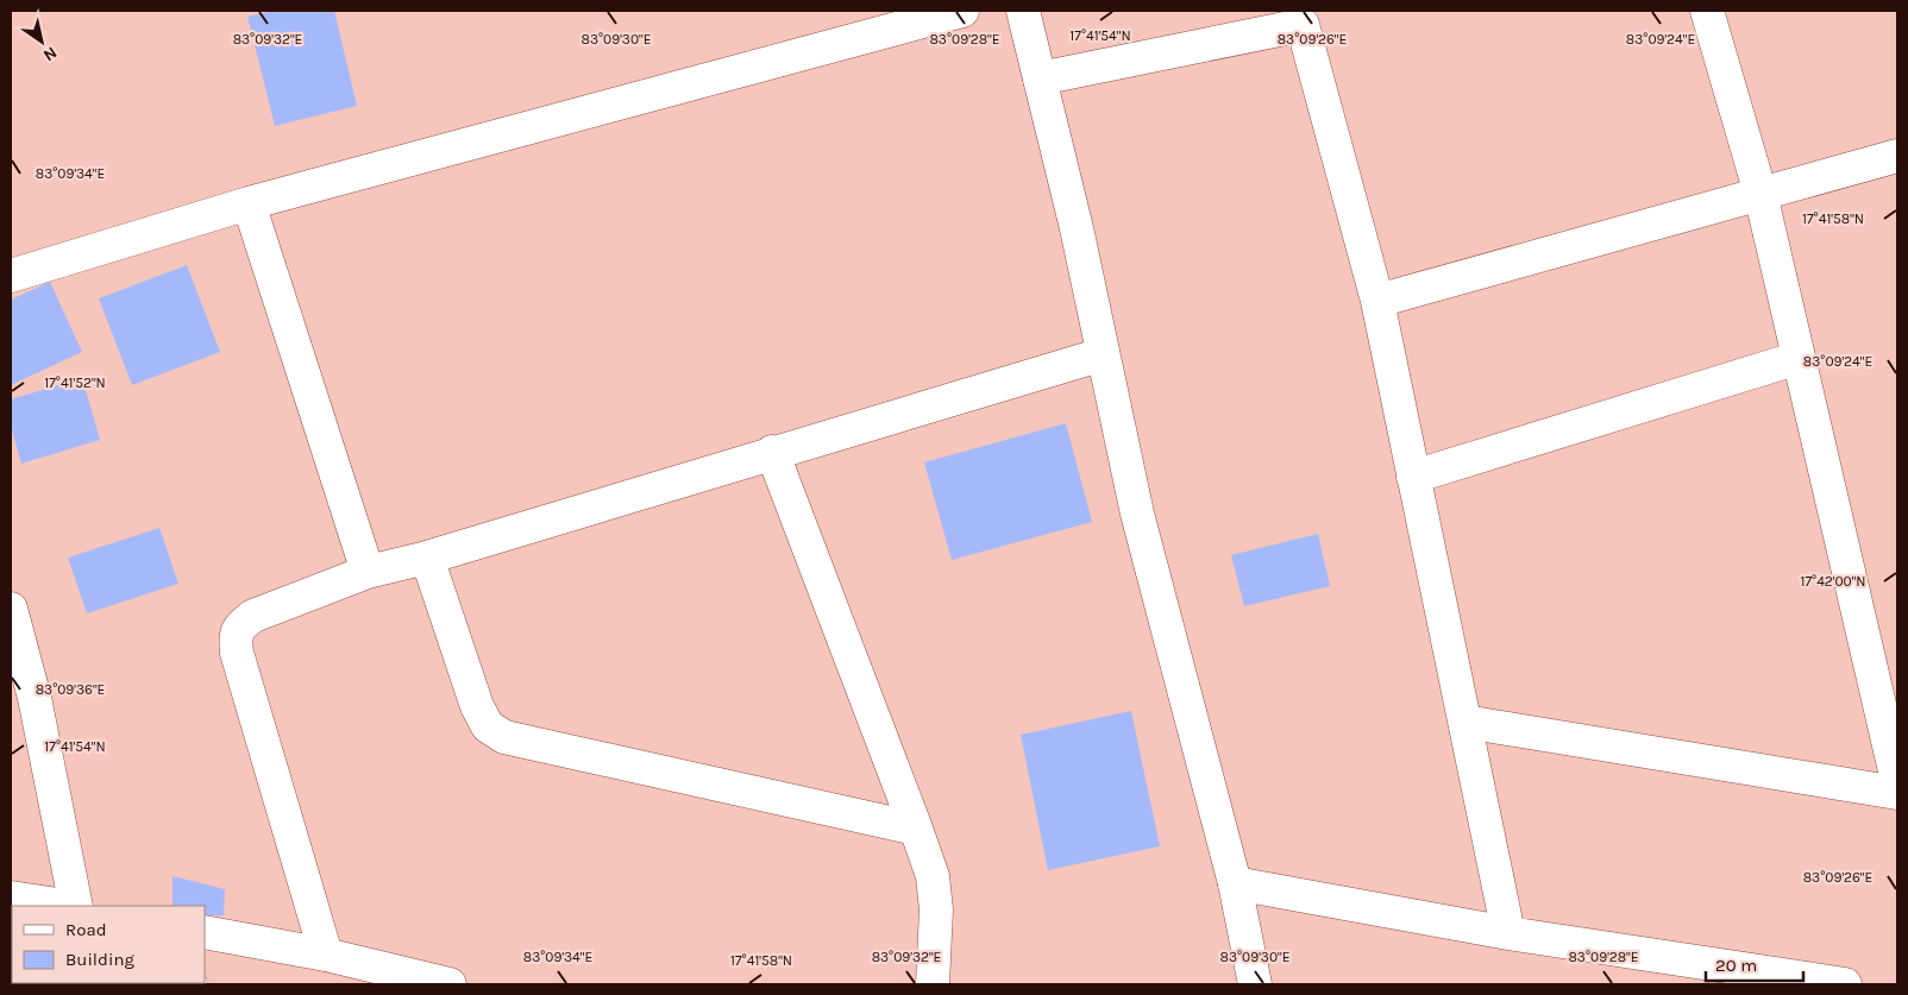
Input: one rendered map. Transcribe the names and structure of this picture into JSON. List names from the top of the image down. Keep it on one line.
{"legend":["Road","Building"],"scale_bar":"20 m","north":"bottom right","coordinates":["17°41'54\"N","83°09'30\"E","83°09'28\"E","83°09'26\"E","83°09'24\"E","83°09'32\"E","83°09'34\"E","17°41'58\"N","17°41'52\"N","17°42'00\"N","83°09'36\"E"]}
